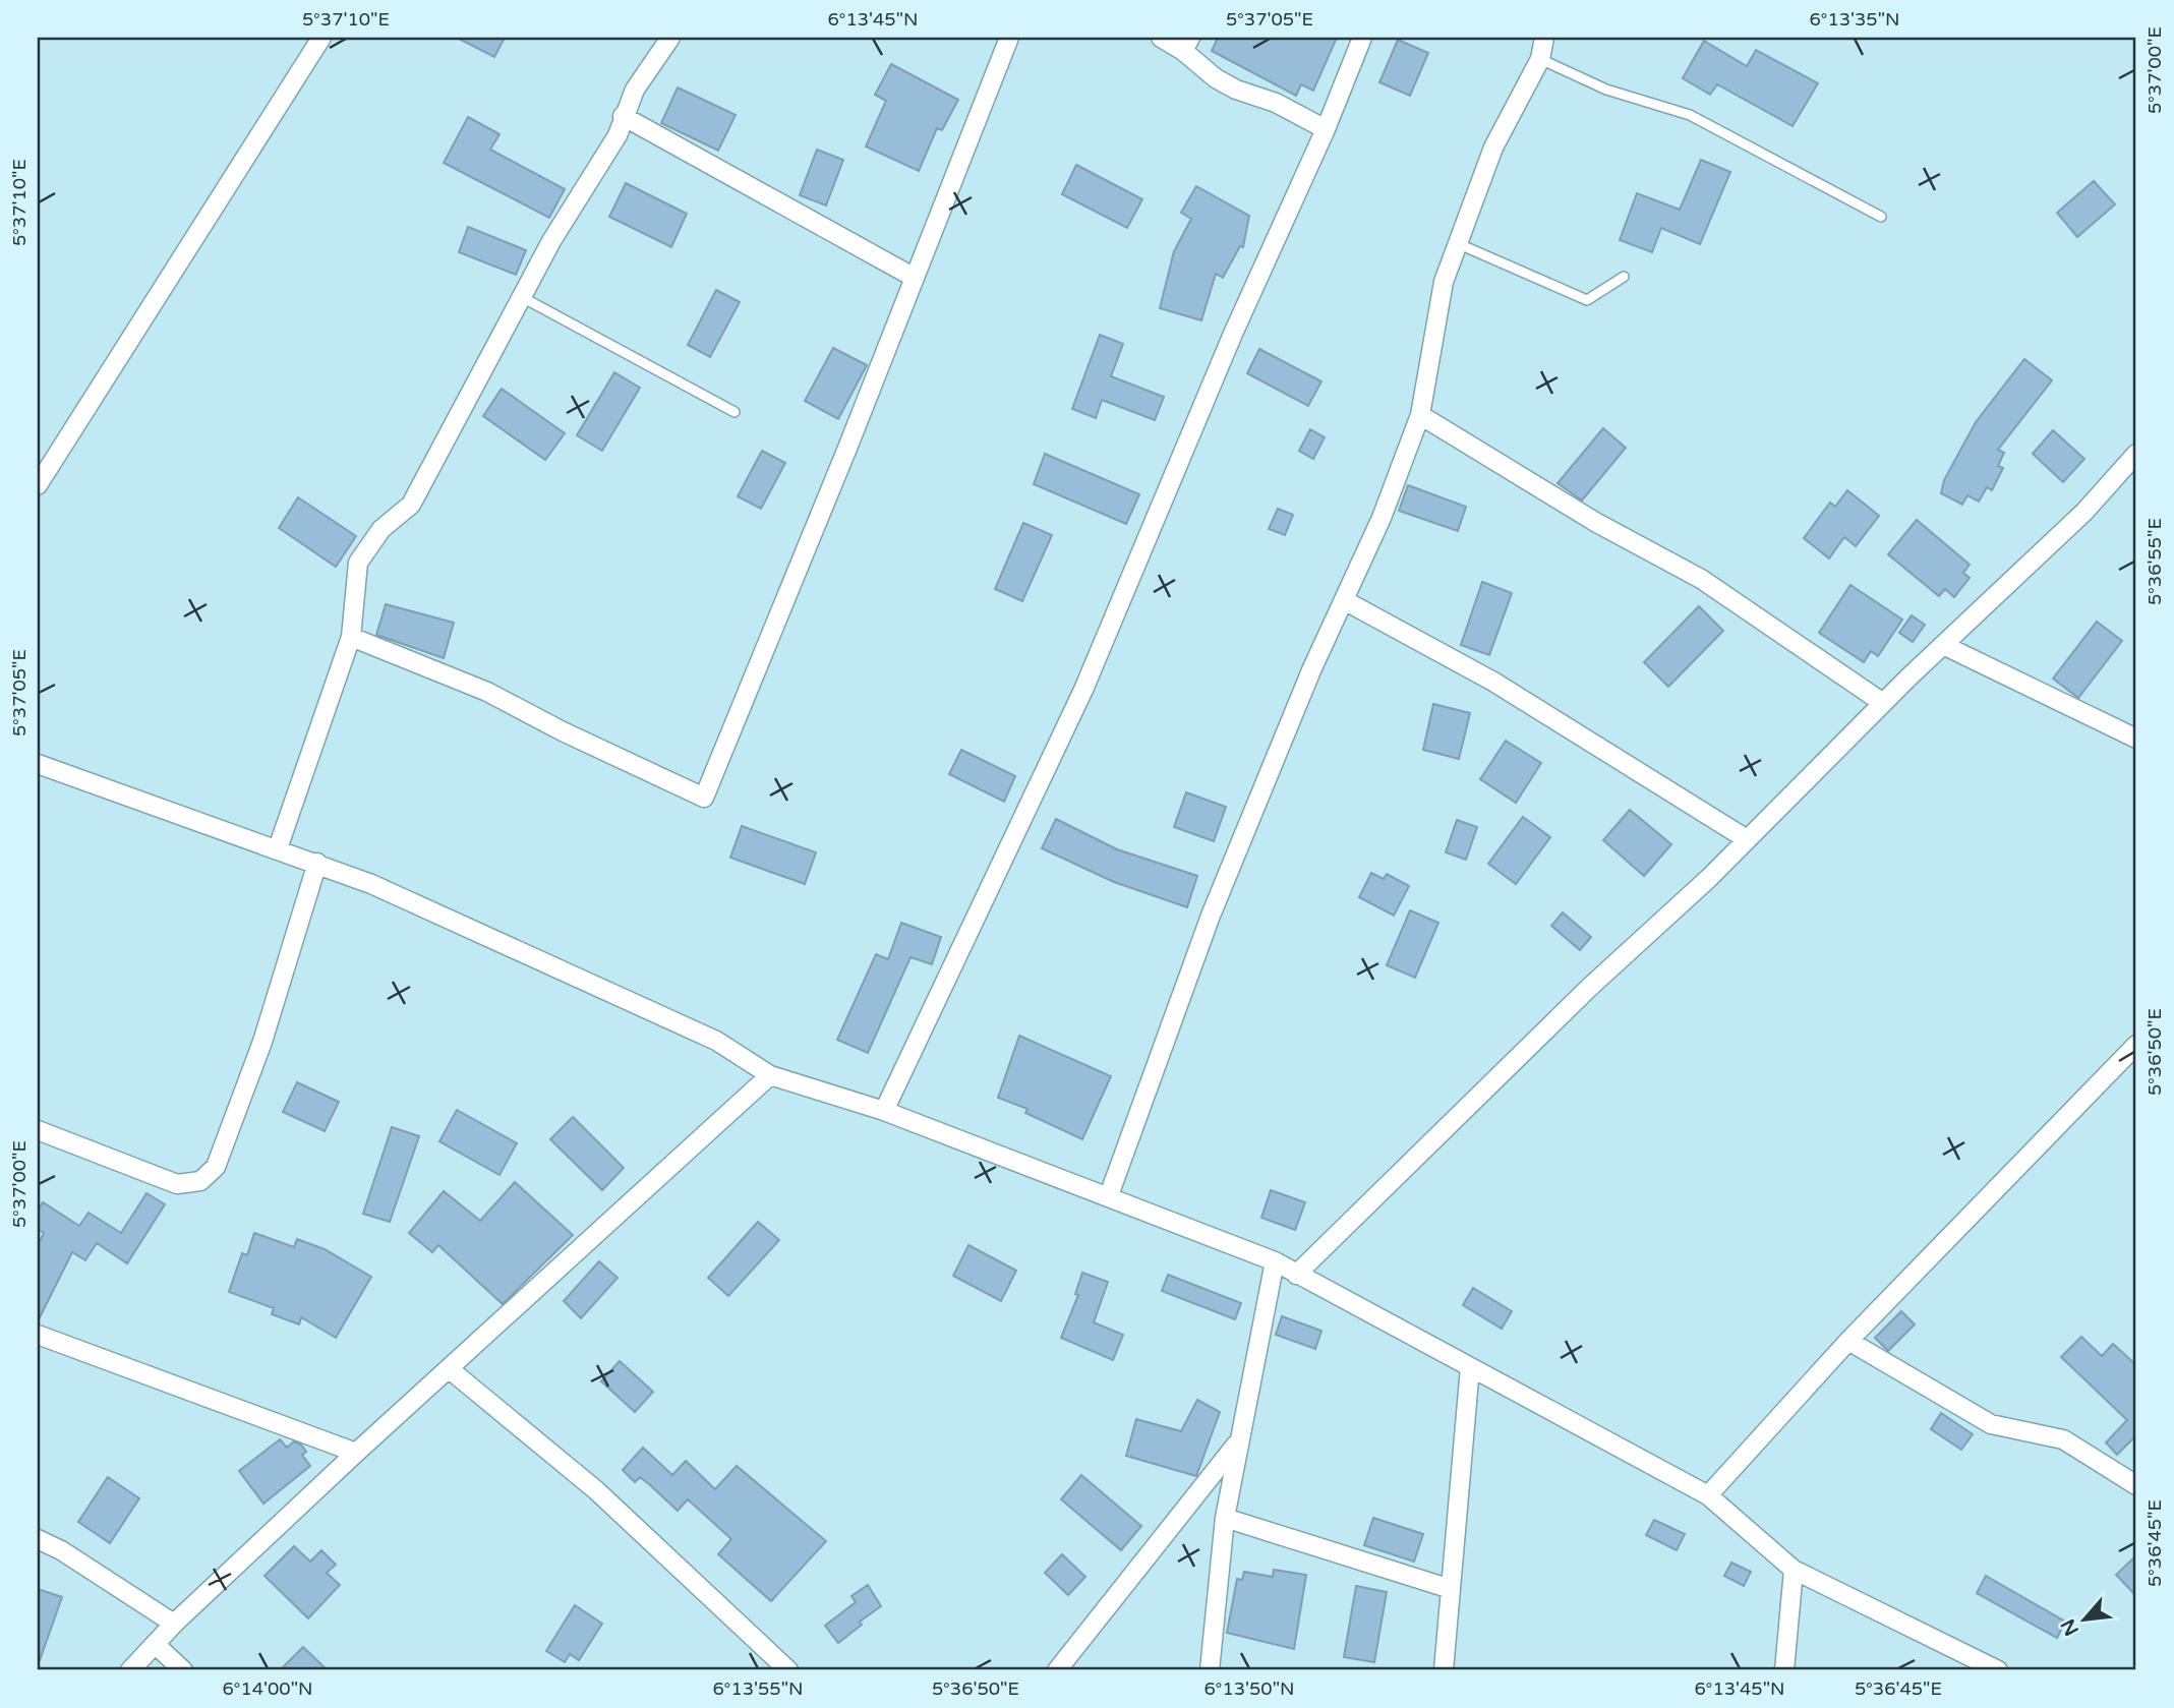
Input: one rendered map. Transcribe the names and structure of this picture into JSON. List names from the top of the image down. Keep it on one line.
{"north":"bottom left","coordinates":["5°37'10\"E","6°13'45\"N","5°37'05\"E","6°13'35\"N","5°37'00\"E","5°36'55\"E","5°36'50\"E","5°36'45\"E","6°14'00\"N","6°13'55\"N","6°13'50\"N"]}
